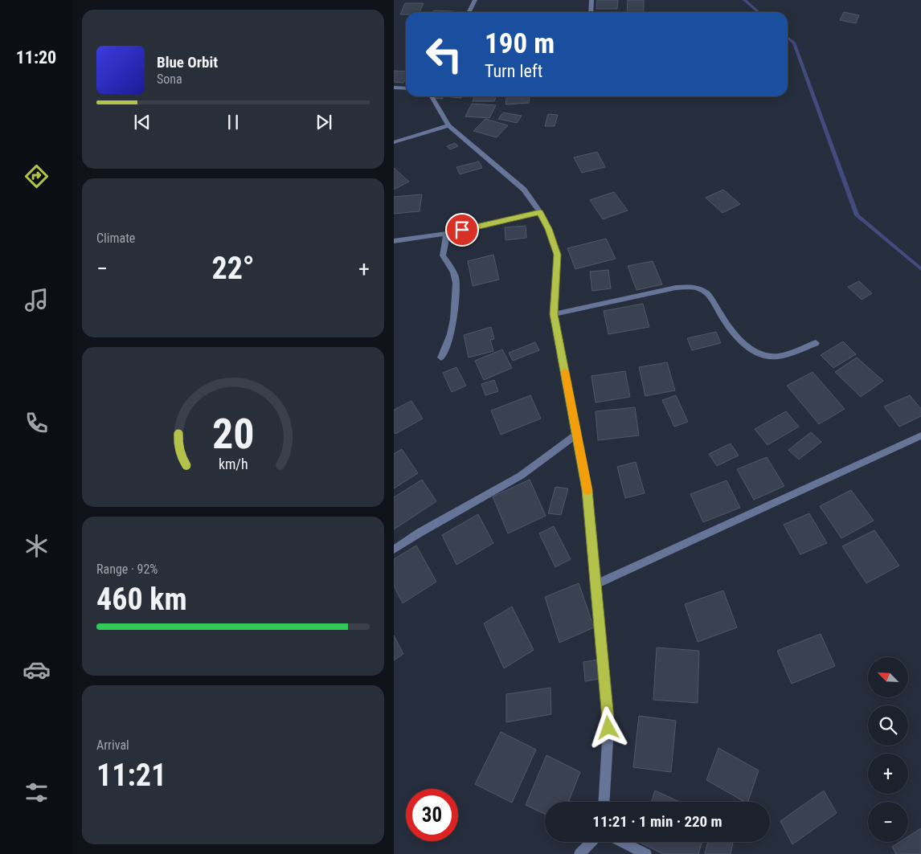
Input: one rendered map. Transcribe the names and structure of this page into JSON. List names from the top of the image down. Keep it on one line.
{"north":"top left","page":{"tabs":"11:20","turn":["190 m","Turn left"],"song":["Blue Orbit","Sona"],"tile":["Climate",["Range · 92%","460 km"],["Arrival","11:21"]],"heat":["−","22°","+"],"map_buttons":["+","−"],"limit":"30","trip":"11:21 · 1 min · 220 m","gauge":["20","km/h"]}}
